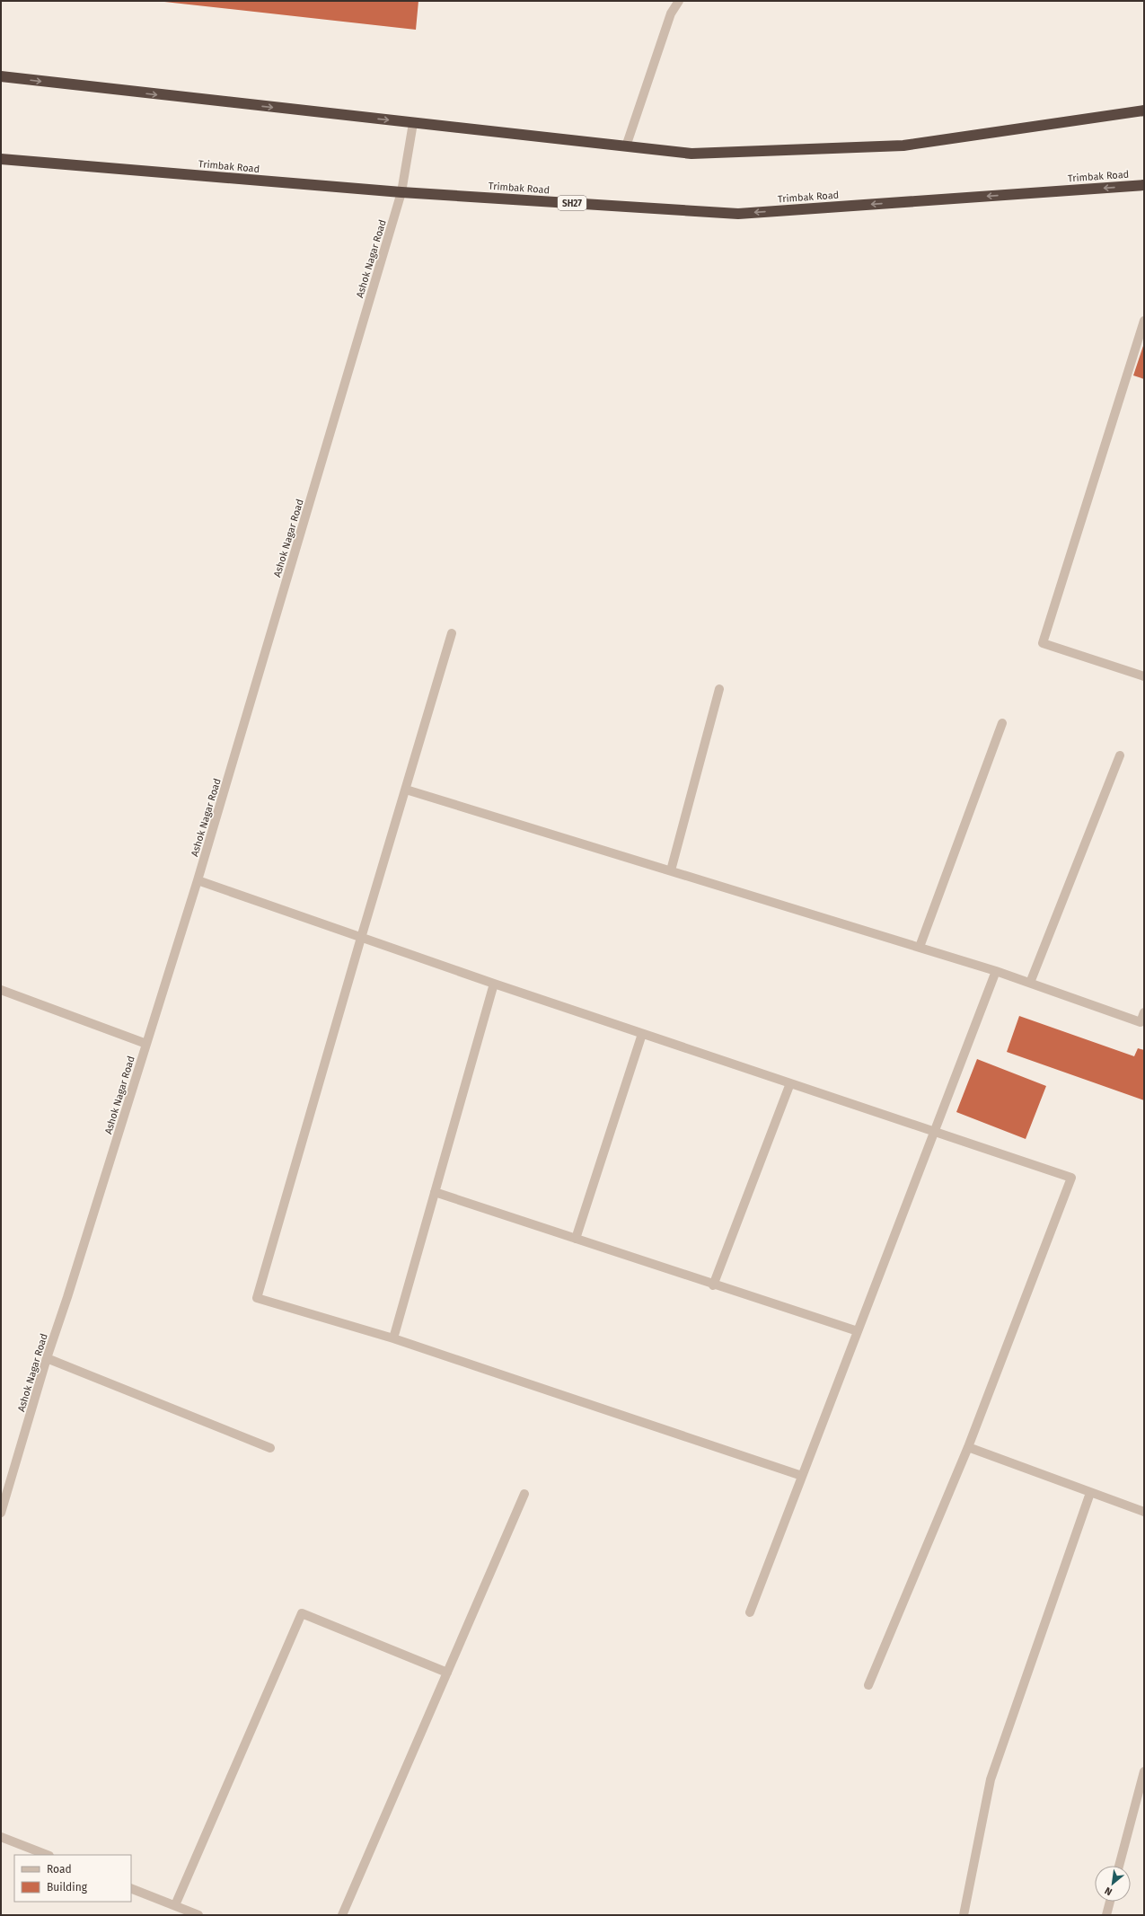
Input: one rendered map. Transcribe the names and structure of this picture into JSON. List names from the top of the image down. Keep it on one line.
{"streets":{"highway":["Trimbak Road","SH27"],"street":["Ashok Nagar Road"]},"crossings":[["Trimbak Road","Ashok Nagar Road"]],"legend":["Road","Building"],"north":"bottom left"}
